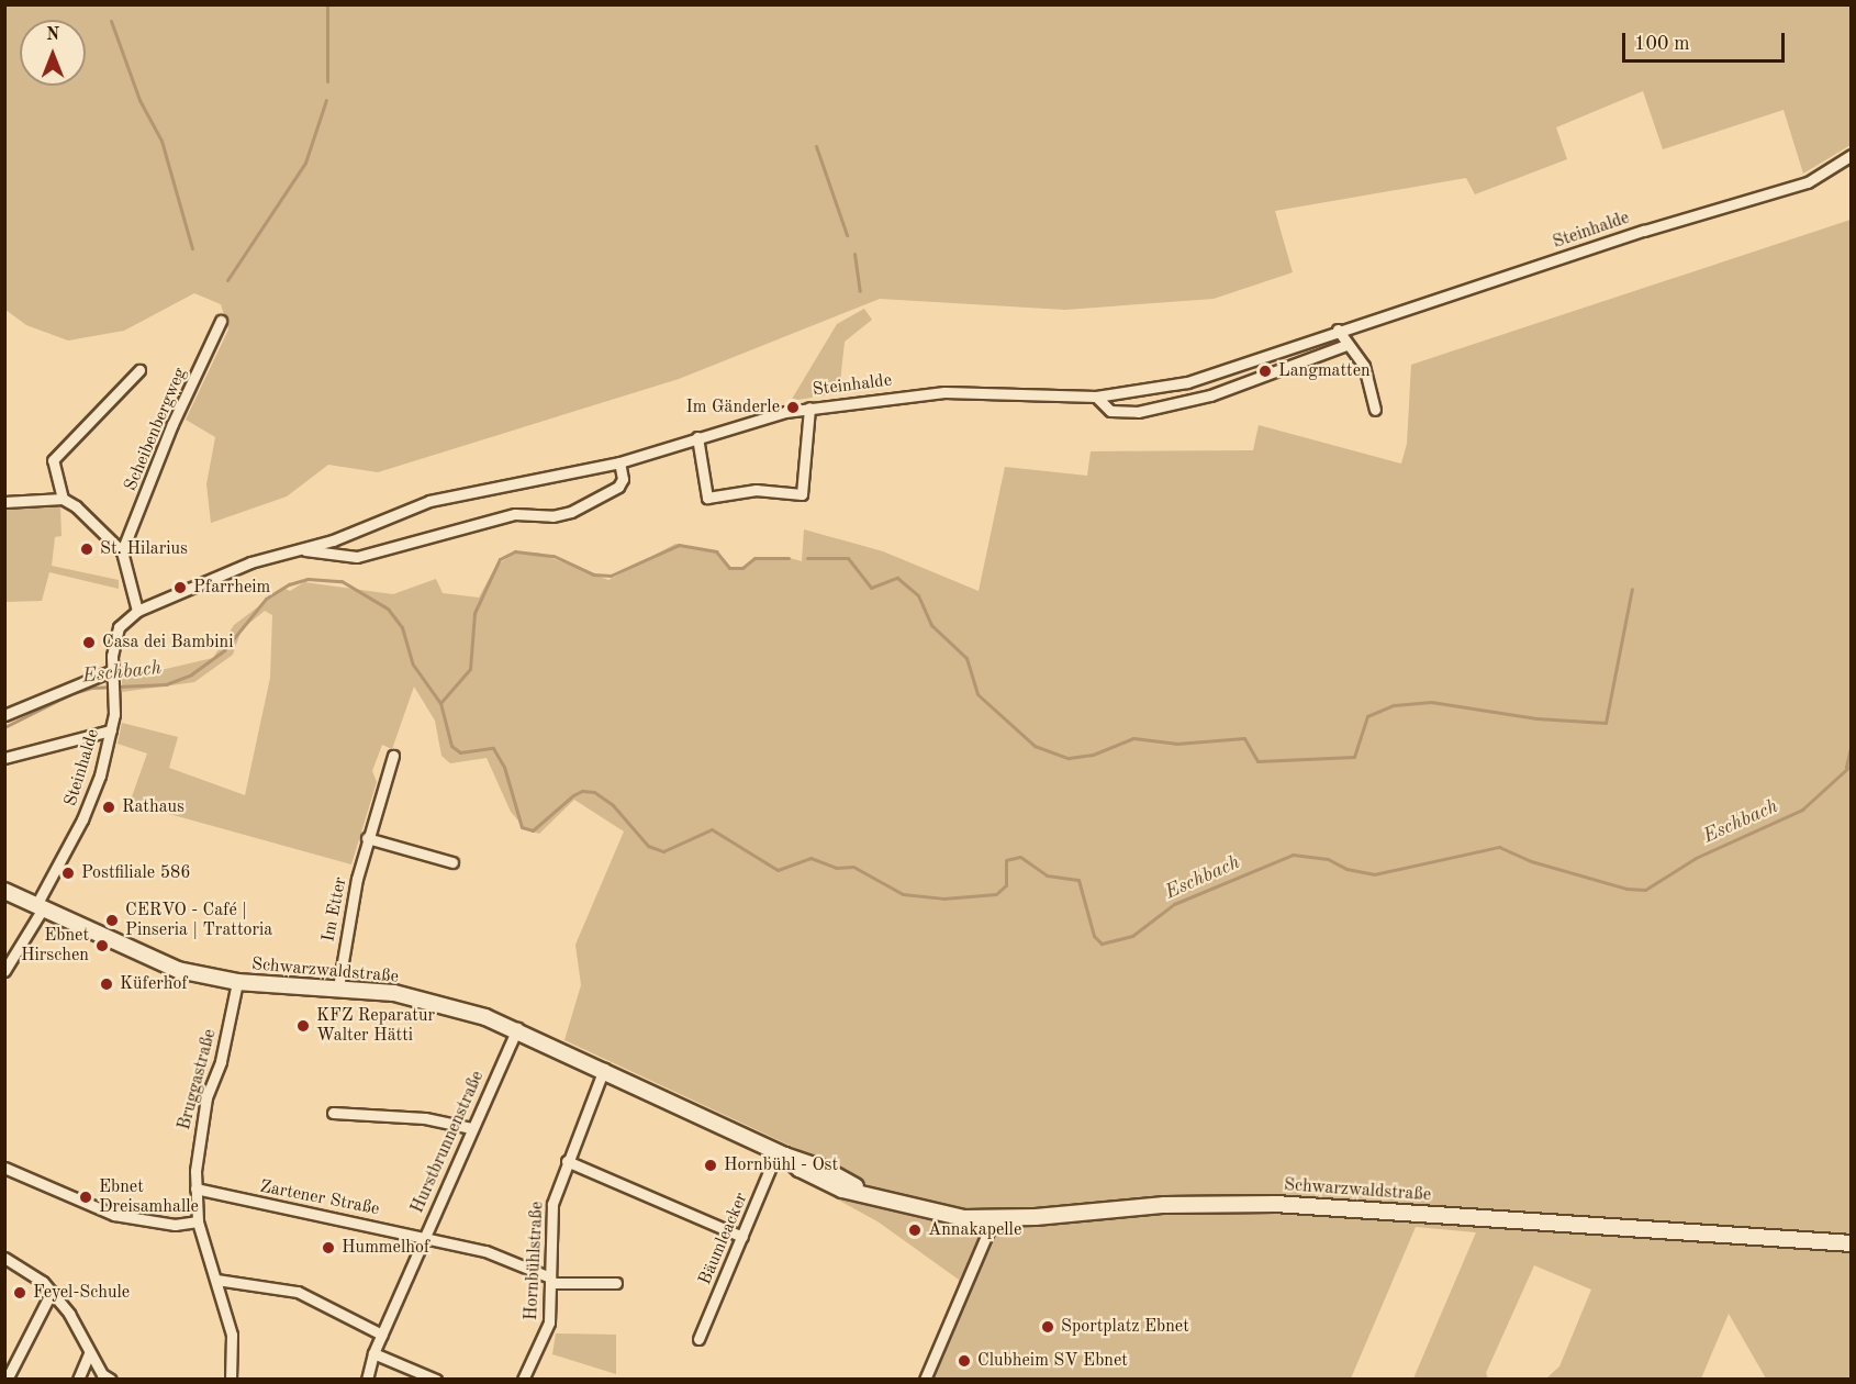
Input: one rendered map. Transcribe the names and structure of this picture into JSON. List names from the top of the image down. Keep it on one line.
{"streets":{"main road":["Schwarzwaldstraße"],"street":["Steinhalde","Scheibenbergweg","Im Etter","Bruggastraße","Hurstbrunnenstraße","Zartener Straße","Bäumleacker","Hornbühlstraße"]},"crossings":[["Steinhalde","Schwarzwaldstraße"],["Im Etter","Schwarzwaldstraße"],["Schwarzwaldstraße","Bruggastraße"],["Schwarzwaldstraße","Hurstbrunnenstraße"],["Schwarzwaldstraße","Bäumleacker"],["Schwarzwaldstraße","Hornbühlstraße"],["Bruggastraße","Zartener Straße"],["Hurstbrunnenstraße","Zartener Straße"],["Zartener Straße","Hornbühlstraße"]],"water":["Eschbach"],"places":["Langmatten","Im Gänderle","St. Hilarius","Pfarrheim","Casa dei Bambini","Rathaus","Postfiliale 586","CERVO - Café | Pinseria | Trattoria","Ebnet Hirschen","Küferhof","KFZ Reparatur Walter Hätti","Hornbühl - Ost","Ebnet Dreisamhalle","Annakapelle","Hummelhof","Feyel-Schule","Sportplatz Ebnet","Clubheim SV Ebnet"],"scale_bar":"100 m","north":"top"}
